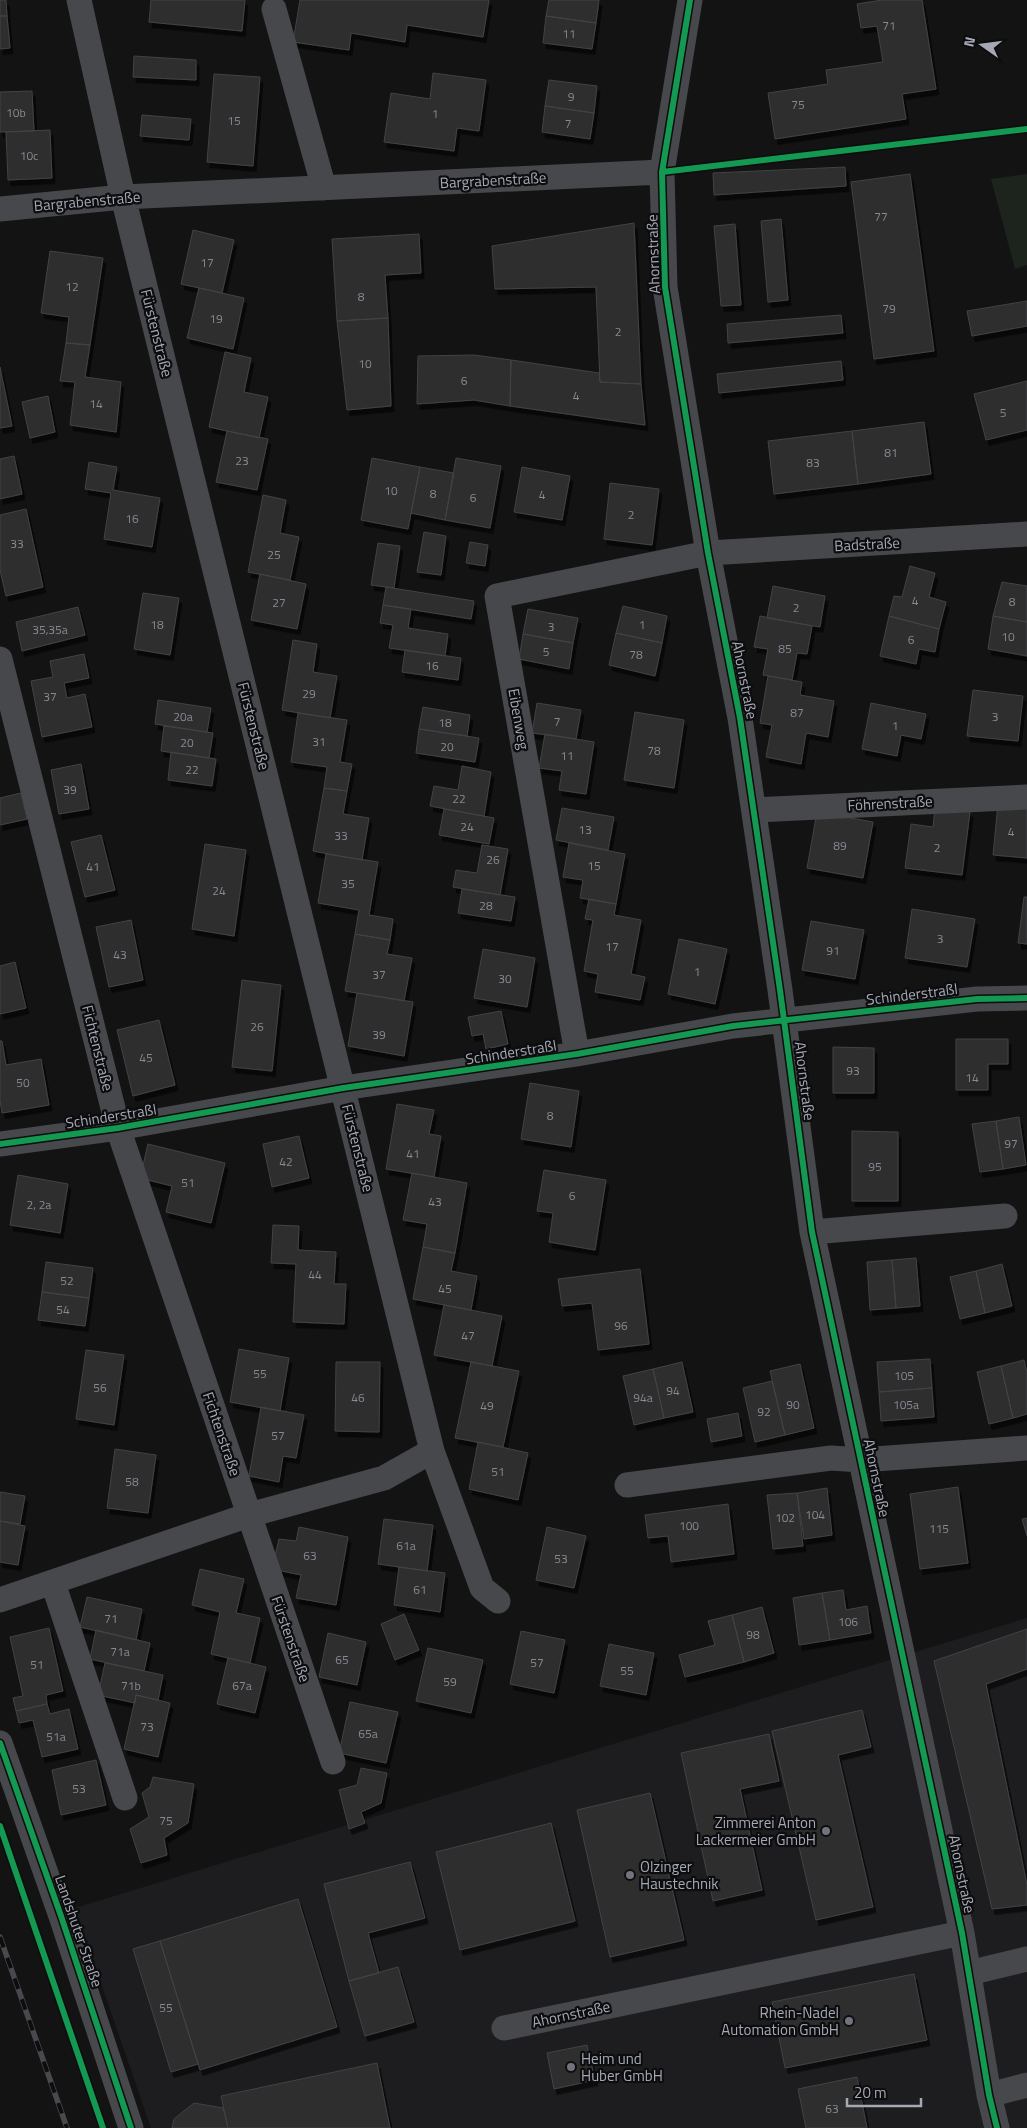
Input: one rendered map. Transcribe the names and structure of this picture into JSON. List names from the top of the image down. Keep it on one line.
{"streets":{"street":["Bargrabenstraße","Ahornstraße","Fürstenstraße","Badstraße","Eibenweg","Föhrenstraße","Schinderstraßl","Fichtenstraße","Landshuter Straße"]},"crossings":[["Bargrabenstraße","Ahornstraße"],["Bargrabenstraße","Fürstenstraße"],["Ahornstraße","Badstraße"],["Ahornstraße","Eibenweg"],["Ahornstraße","Föhrenstraße"],["Ahornstraße","Schinderstraßl"],["Fürstenstraße","Schinderstraßl"],["Fürstenstraße","Fichtenstraße"],["Badstraße","Eibenweg"],["Eibenweg","Schinderstraßl"],["Schinderstraßl","Fichtenstraße"]],"places":["Zimmerei Anton Lackermeier GmbH","Olzinger Haustechnik","Rhein-Nadel Automation GmbH","Heim und Huber GmbH"],"house_numbers":["71","11","9","75","10b","1","15","7","10c","77","17","12","8","79","19","2","10","6","4","14","5","81","23","83","10","8","4","6","2","16","33","25","4","8","27","2","18","1","3","35,35a","10","6","85","5","78","16","29","37","87","20a","3","7","18","1","31","20","20","78","11","22","39","22","24","13","4","33","89","2","26","15","41","35","24","28","3","17","91","43","1","37","30","26","39","45","93","14","50","8","97","41","42","95","51","6","43","2, 2a","44","52","45","54","96","47","55","105","56","94","46","94a","90","105a","49","92","57","51","58","104","102","100","115","61a","63","53","61","71","106","98","71a","65","57","51","55","59","71b","67a","73","65a","51a","53","75","55","63"],"scale_bar":"20 m","north":"left"}
